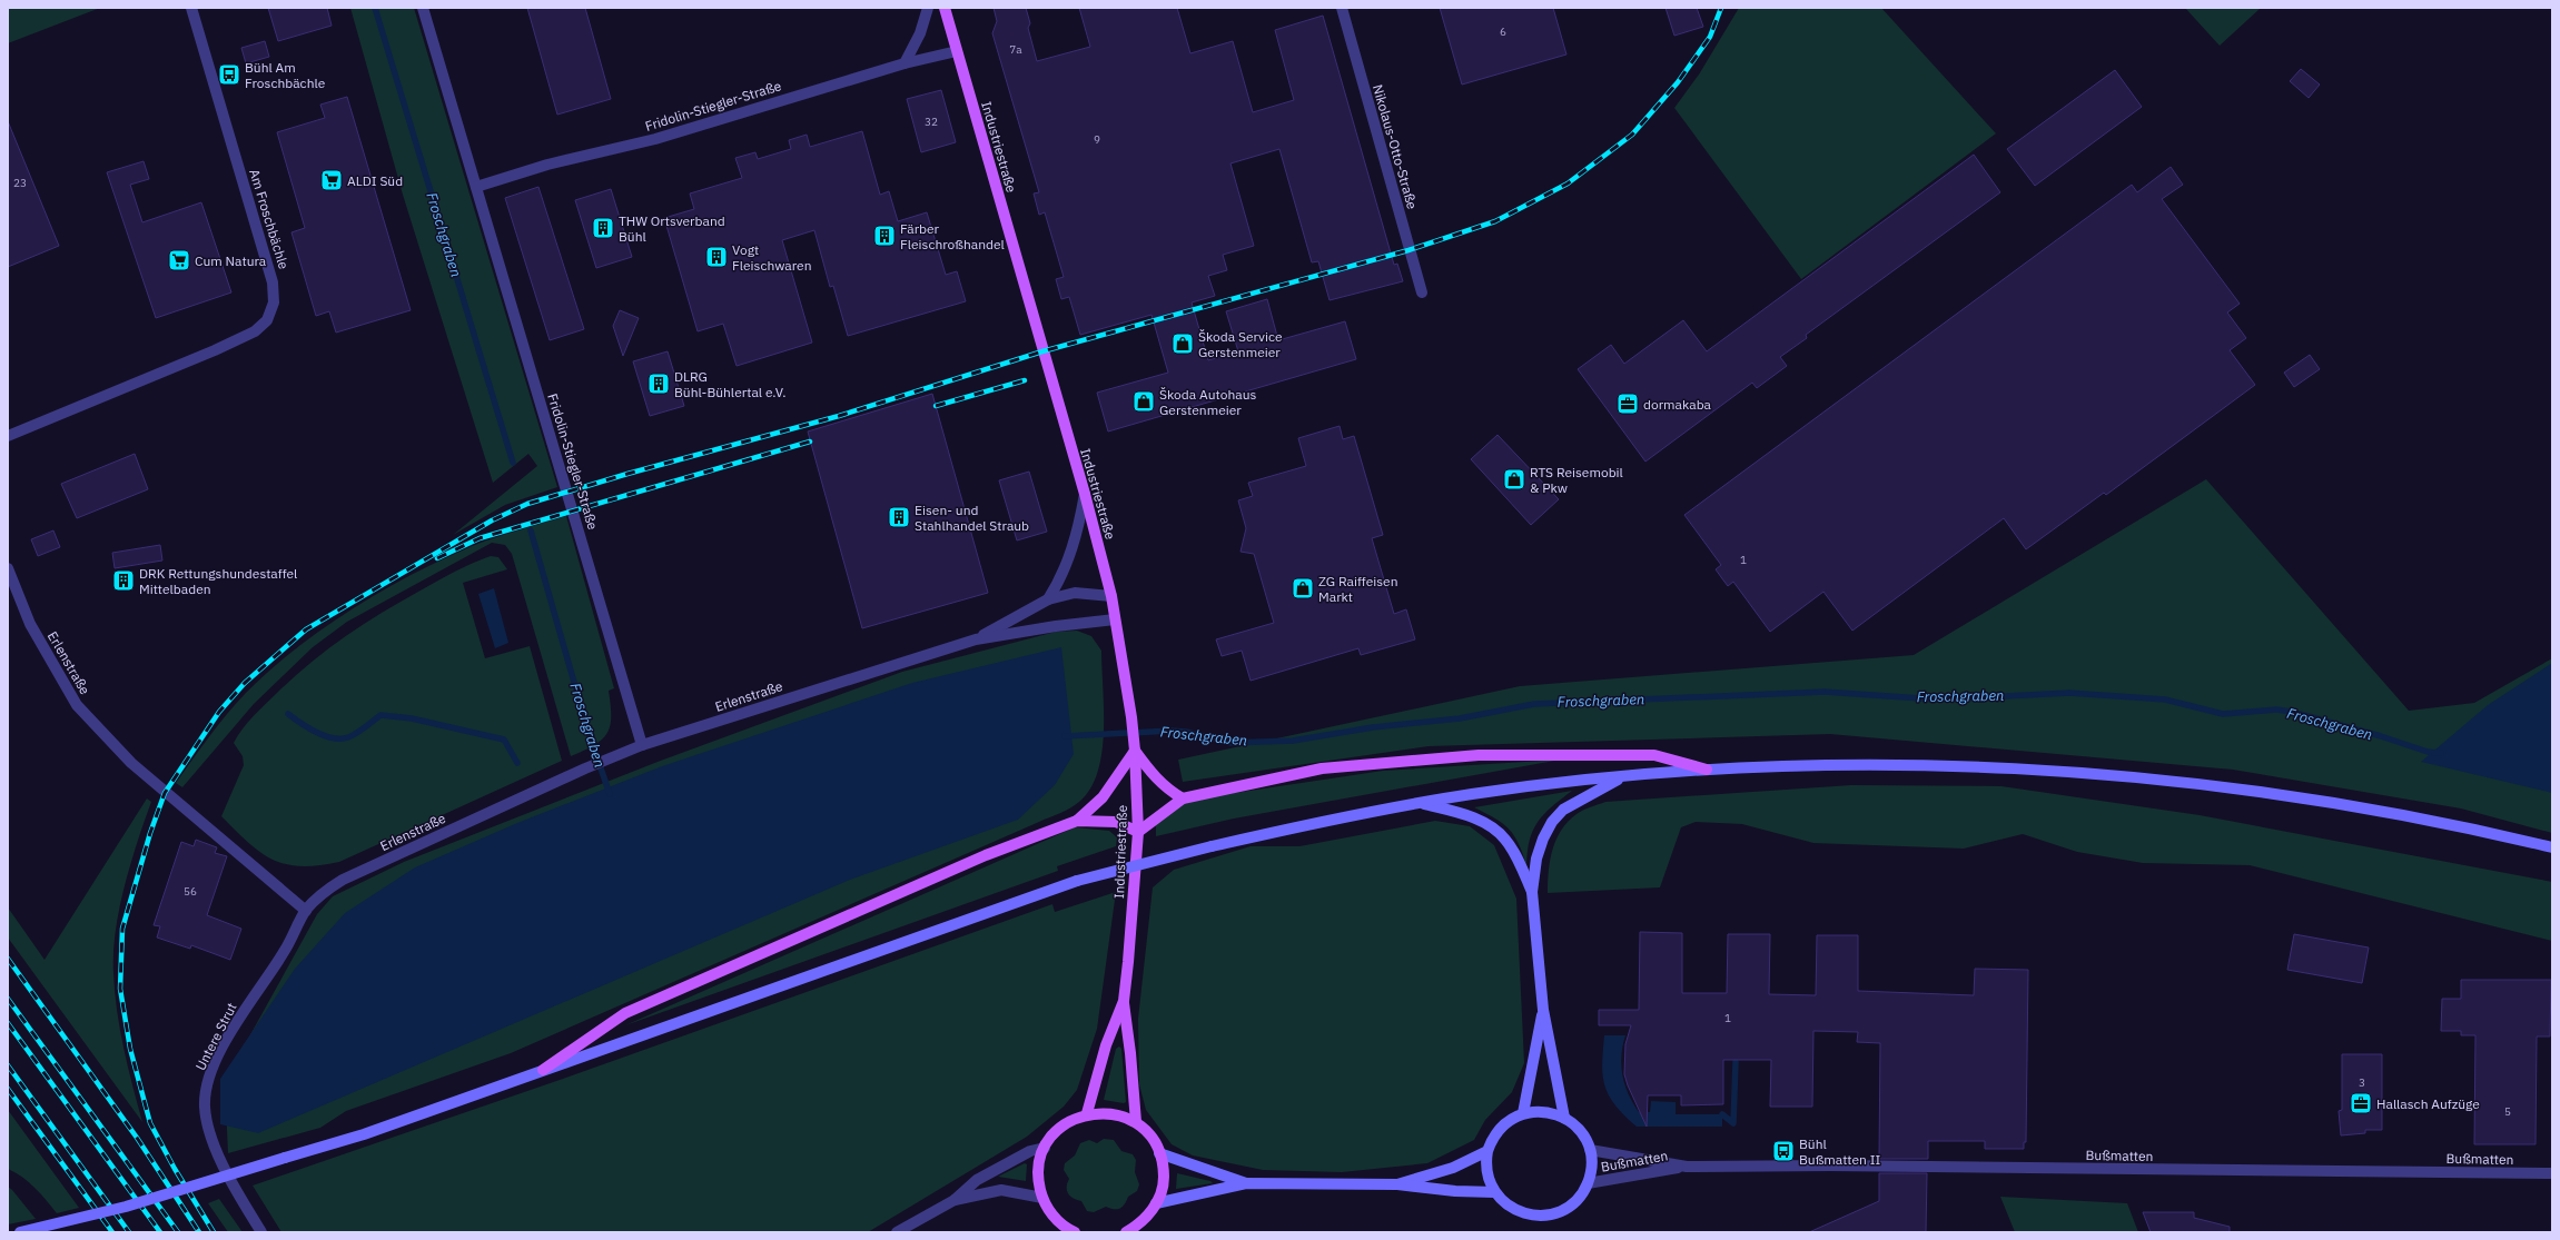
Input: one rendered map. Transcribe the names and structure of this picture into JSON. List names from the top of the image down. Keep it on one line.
{"streets":{"main road":["Industriestraße"],"street":["Fridolin-Stiegler-Straße","Nikolaus-Otto-Straße","Am Froschbächle","Erlenstraße","Untere Strut","Bußmatten"]},"crossings":[["Fridolin-Stiegler-Straße","Industriestraße"],["Fridolin-Stiegler-Straße","Erlenstraße"],["Industriestraße","Erlenstraße"],["Erlenstraße","Untere Strut"]],"water":["Froschgraben"],"places":{"bus stop":["Bühl Am Froschbächle","Bühl Bußmatten II"],"supermarket":["ALDI Süd","Cum Natura"],"building":["THW Ortsverband Bühl","Färber Fleischroßhandel","Vogt Fleischwaren","DLRG Bühl-Bühlertal e.V.","Eisen- und Stahlhandel Straub","DRK Rettungshundestaffel Mittelbaden"],"shop":["Škoda Service Gerstenmeier","Škoda Autohaus Gerstenmeier","RTS Reisemobil & Pkw","ZG Raiffeisen Markt"],"office":["dormakaba","Hallasch Aufzüge"]},"house_numbers":["6","7a","32","9","23","1","56","1","3","5"]}
